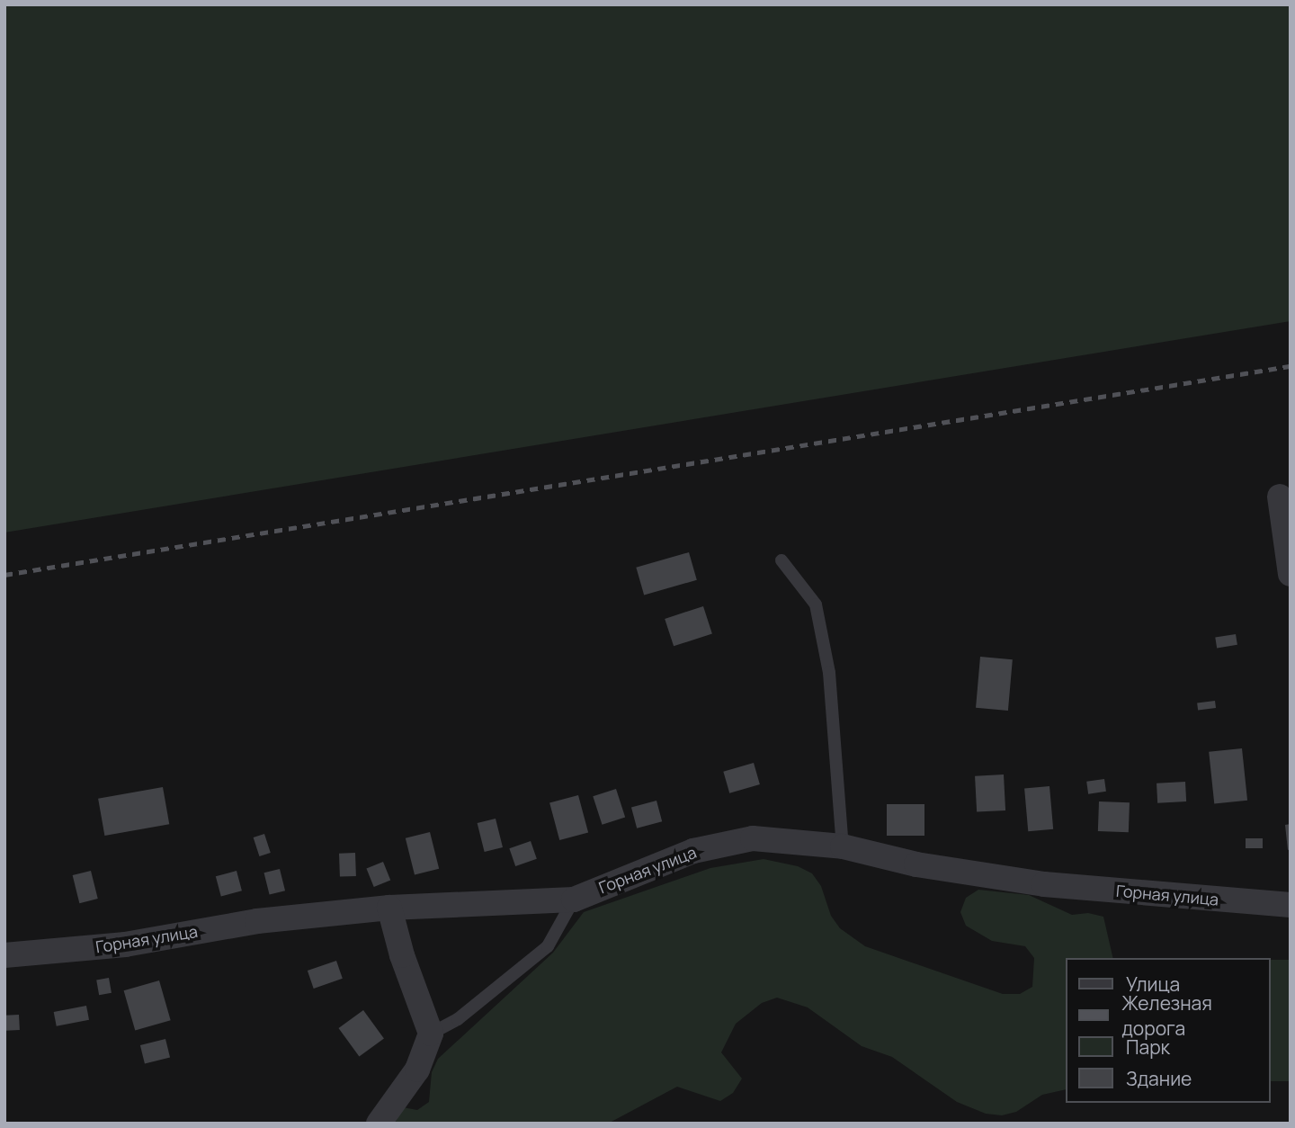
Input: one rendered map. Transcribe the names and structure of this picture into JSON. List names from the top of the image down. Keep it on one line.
{"streets":{"street":["Горная улица"]},"legend":["Улица","Железная дорога","Парк","Здание"]}
